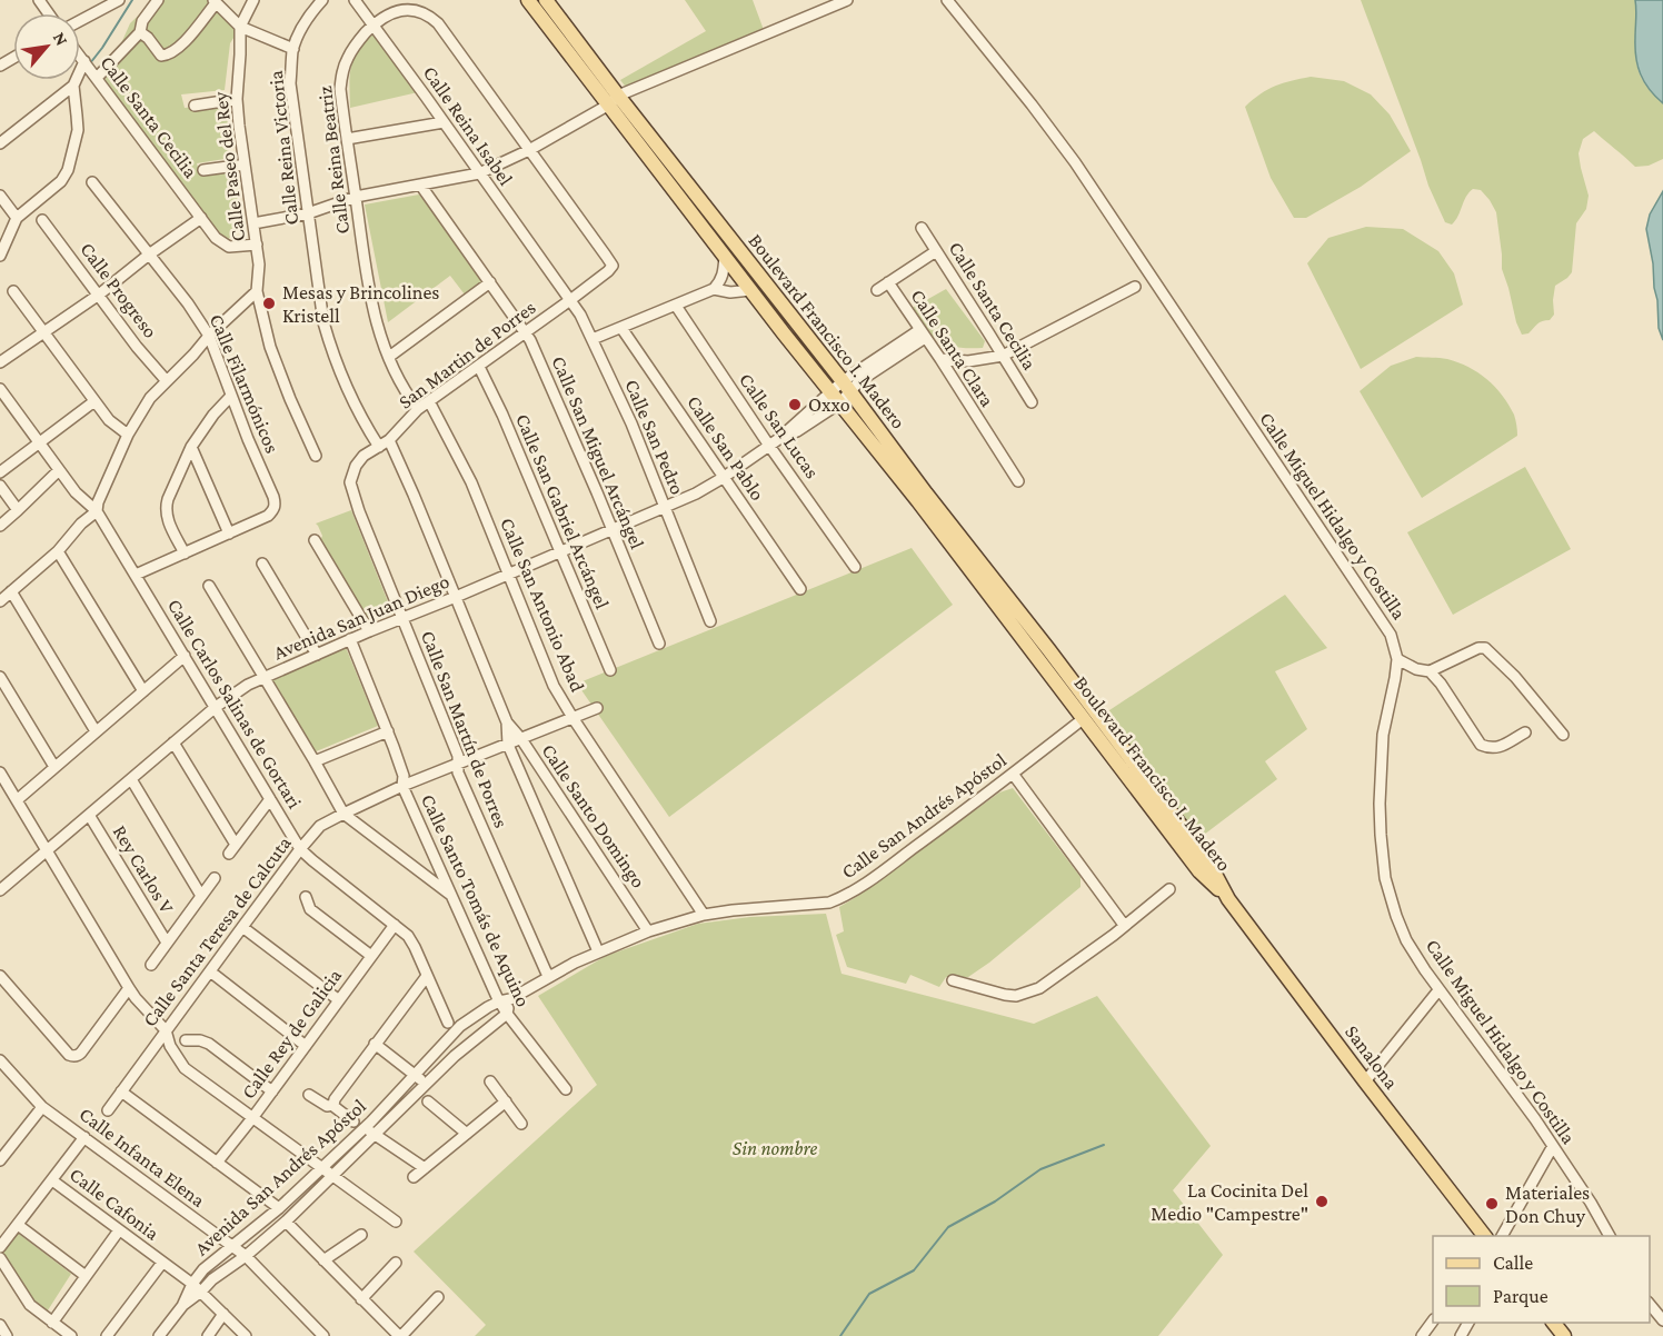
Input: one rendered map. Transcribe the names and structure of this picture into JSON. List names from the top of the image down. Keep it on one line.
{"streets":{"main road":["Boulevard Francisco I. Madero","Sanalona"],"street":["Calle Santa Cecilia","Calle Reina Isabel","Calle Reina Victoria","Calle Reina Beatriz","Calle Paseo del Rey","Calle Progreso","Calle Santa Clara","San Martin de Porres","Calle Filarmónicos","Calle San Lucas","Calle San Pedro","Calle San Pablo","Calle San Miguel Arcángel","Calle San Gabriel Arcángel","Calle Miguel Hidalgo y Costilla","Calle San Antonio Abad","Avenida San Juan Diego","Calle Carlos Salinas de Gortari","Calle San Martín de Porres","Calle Santo Domingo","Calle San Andrés Apóstol","Rey Carlos V","Calle Santo Tomás de Aquino","Calle Santa Teresa de Calcuta","Calle Rey de Galicia","Calle Infanta Elena","Avenida San Andrés Apóstol","Calle Cafonia"]},"crossings":[["Calle Santa Cecilia","Calle Paseo del Rey"],["Calle Santa Cecilia","Calle Santa Clara"],["Calle Reina Isabel","Calle Reina Beatriz"],["Calle Reina Isabel","Calle San Pedro"],["Calle Reina Victoria","San Martin de Porres"],["Calle Reina Beatriz","San Martin de Porres"],["Boulevard Francisco I. Madero","Avenida San Juan Diego"],["Boulevard Francisco I. Madero","Calle San Andrés Apóstol"],["Boulevard Francisco I. Madero","Sanalona"],["Calle Santa Clara","Avenida San Juan Diego"],["San Martin de Porres","Calle San Pedro"],["San Martin de Porres","Calle San Miguel Arcángel"],["San Martin de Porres","Calle San Gabriel Arcángel"],["San Martin de Porres","Calle San Antonio Abad"],["San Martin de Porres","Calle San Martín de Porres"],["San Martin de Porres","Calle Santo Domingo"],["Calle San Lucas","Avenida San Juan Diego"],["Calle San Pedro","Avenida San Juan Diego"],["Calle San Pablo","Avenida San Juan Diego"],["Calle San Miguel Arcángel","Avenida San Juan Diego"],["Calle San Gabriel Arcángel","Avenida San Juan Diego"],["Calle San Antonio Abad","Avenida San Juan Diego"],["Calle San Antonio Abad","Calle San Andrés Apóstol"],["Calle San Antonio Abad","Calle Santa Teresa de Calcuta"],["Avenida San Juan Diego","Calle Carlos Salinas de Gortari"],["Avenida San Juan Diego","Calle San Martín de Porres"],["Avenida San Juan Diego","Calle Santo Domingo"],["Avenida San Juan Diego","Rey Carlos V"],["Avenida San Juan Diego","Calle Santo Tomás de Aquino"],["Calle Carlos Salinas de Gortari","Calle Santa Teresa de Calcuta"],["Calle Carlos Salinas de Gortari","Calle Rey de Galicia"],["Calle San Martín de Porres","Calle San Andrés Apóstol"],["Calle San Martín de Porres","Calle Santa Teresa de Calcuta"],["Calle Santo Domingo","Calle San Andrés Apóstol"],["Calle Santo Domingo","Calle Santa Teresa de Calcuta"],["Calle San Andrés Apóstol","Calle Santo Tomás de Aquino"],["Calle San Andrés Apóstol","Avenida San Andrés Apóstol"],["Calle Santo Tomás de Aquino","Calle Santa Teresa de Calcuta"],["Calle Santo Tomás de Aquino","Avenida San Andrés Apóstol"],["Calle Infanta Elena","Avenida San Andrés Apóstol"],["Avenida San Andrés Apóstol","Calle Cafonia"]],"parks":["Sin nombre"],"places":["Mesas y Brincolines Kristell","Oxxo","La Cocinita Del Medio \"Campestre\"","Materiales Don Chuy"],"legend":["Calle","Parque"],"north":"top right"}
